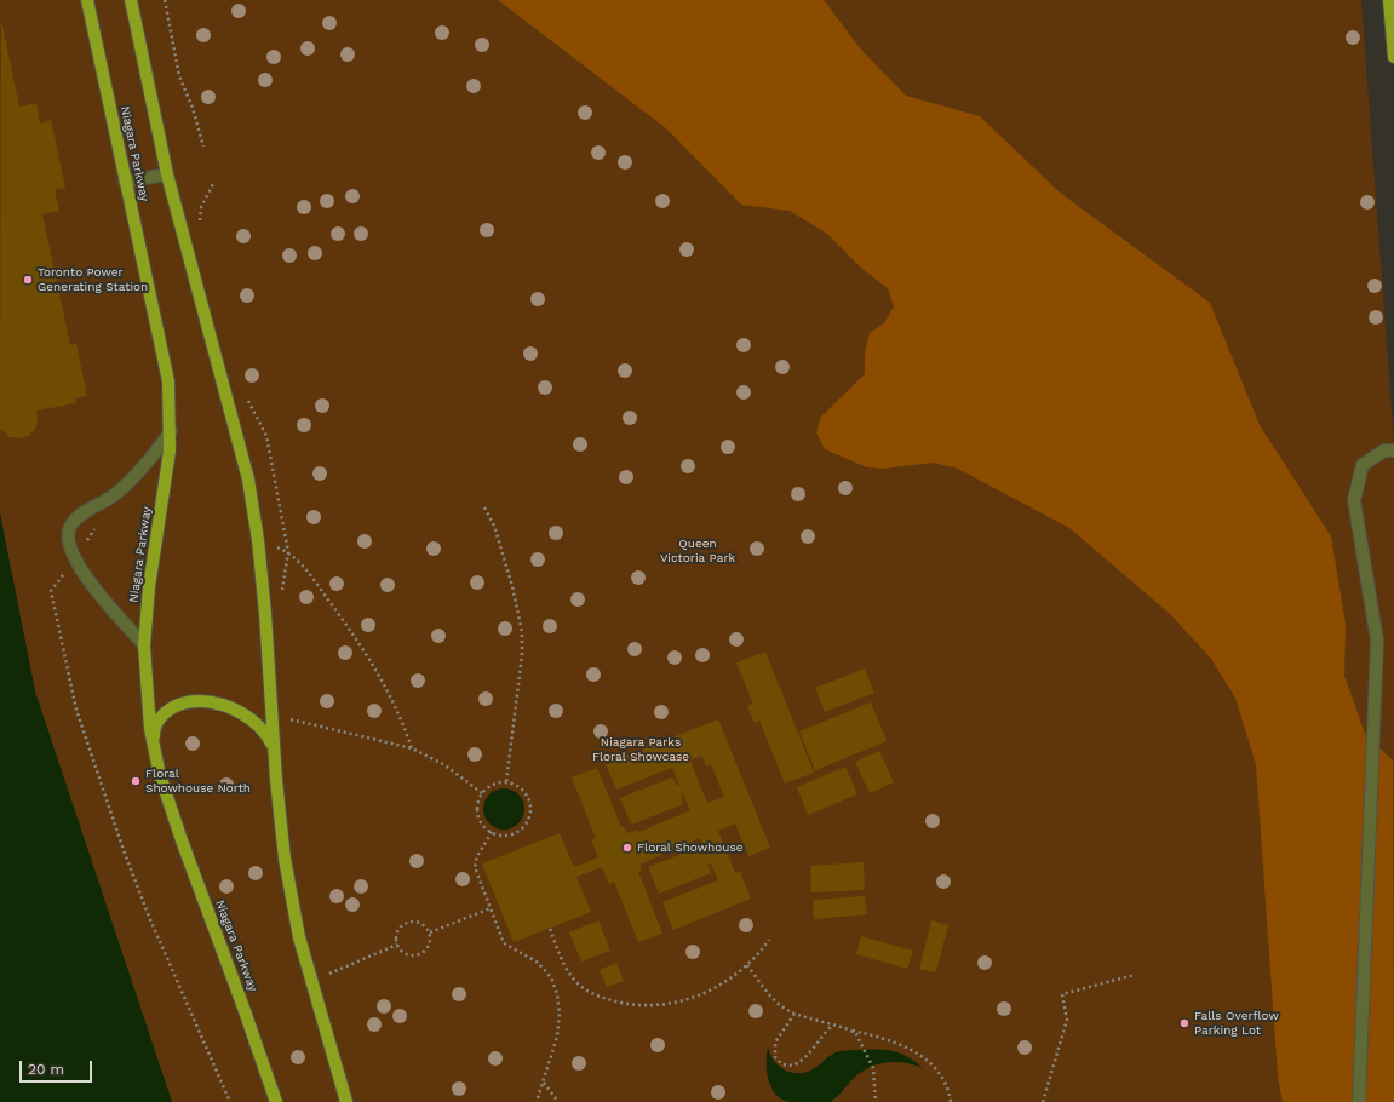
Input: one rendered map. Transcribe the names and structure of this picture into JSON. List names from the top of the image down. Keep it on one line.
{"streets":{"main road":["Niagara Parkway"]},"parks":["Queen Victoria Park","Niagara Parks Floral Showcase"],"places":["Toronto Power Generating Station","Floral Showhouse North","Floral Showhouse","Falls Overflow Parking Lot"],"scale_bar":"20 m"}
